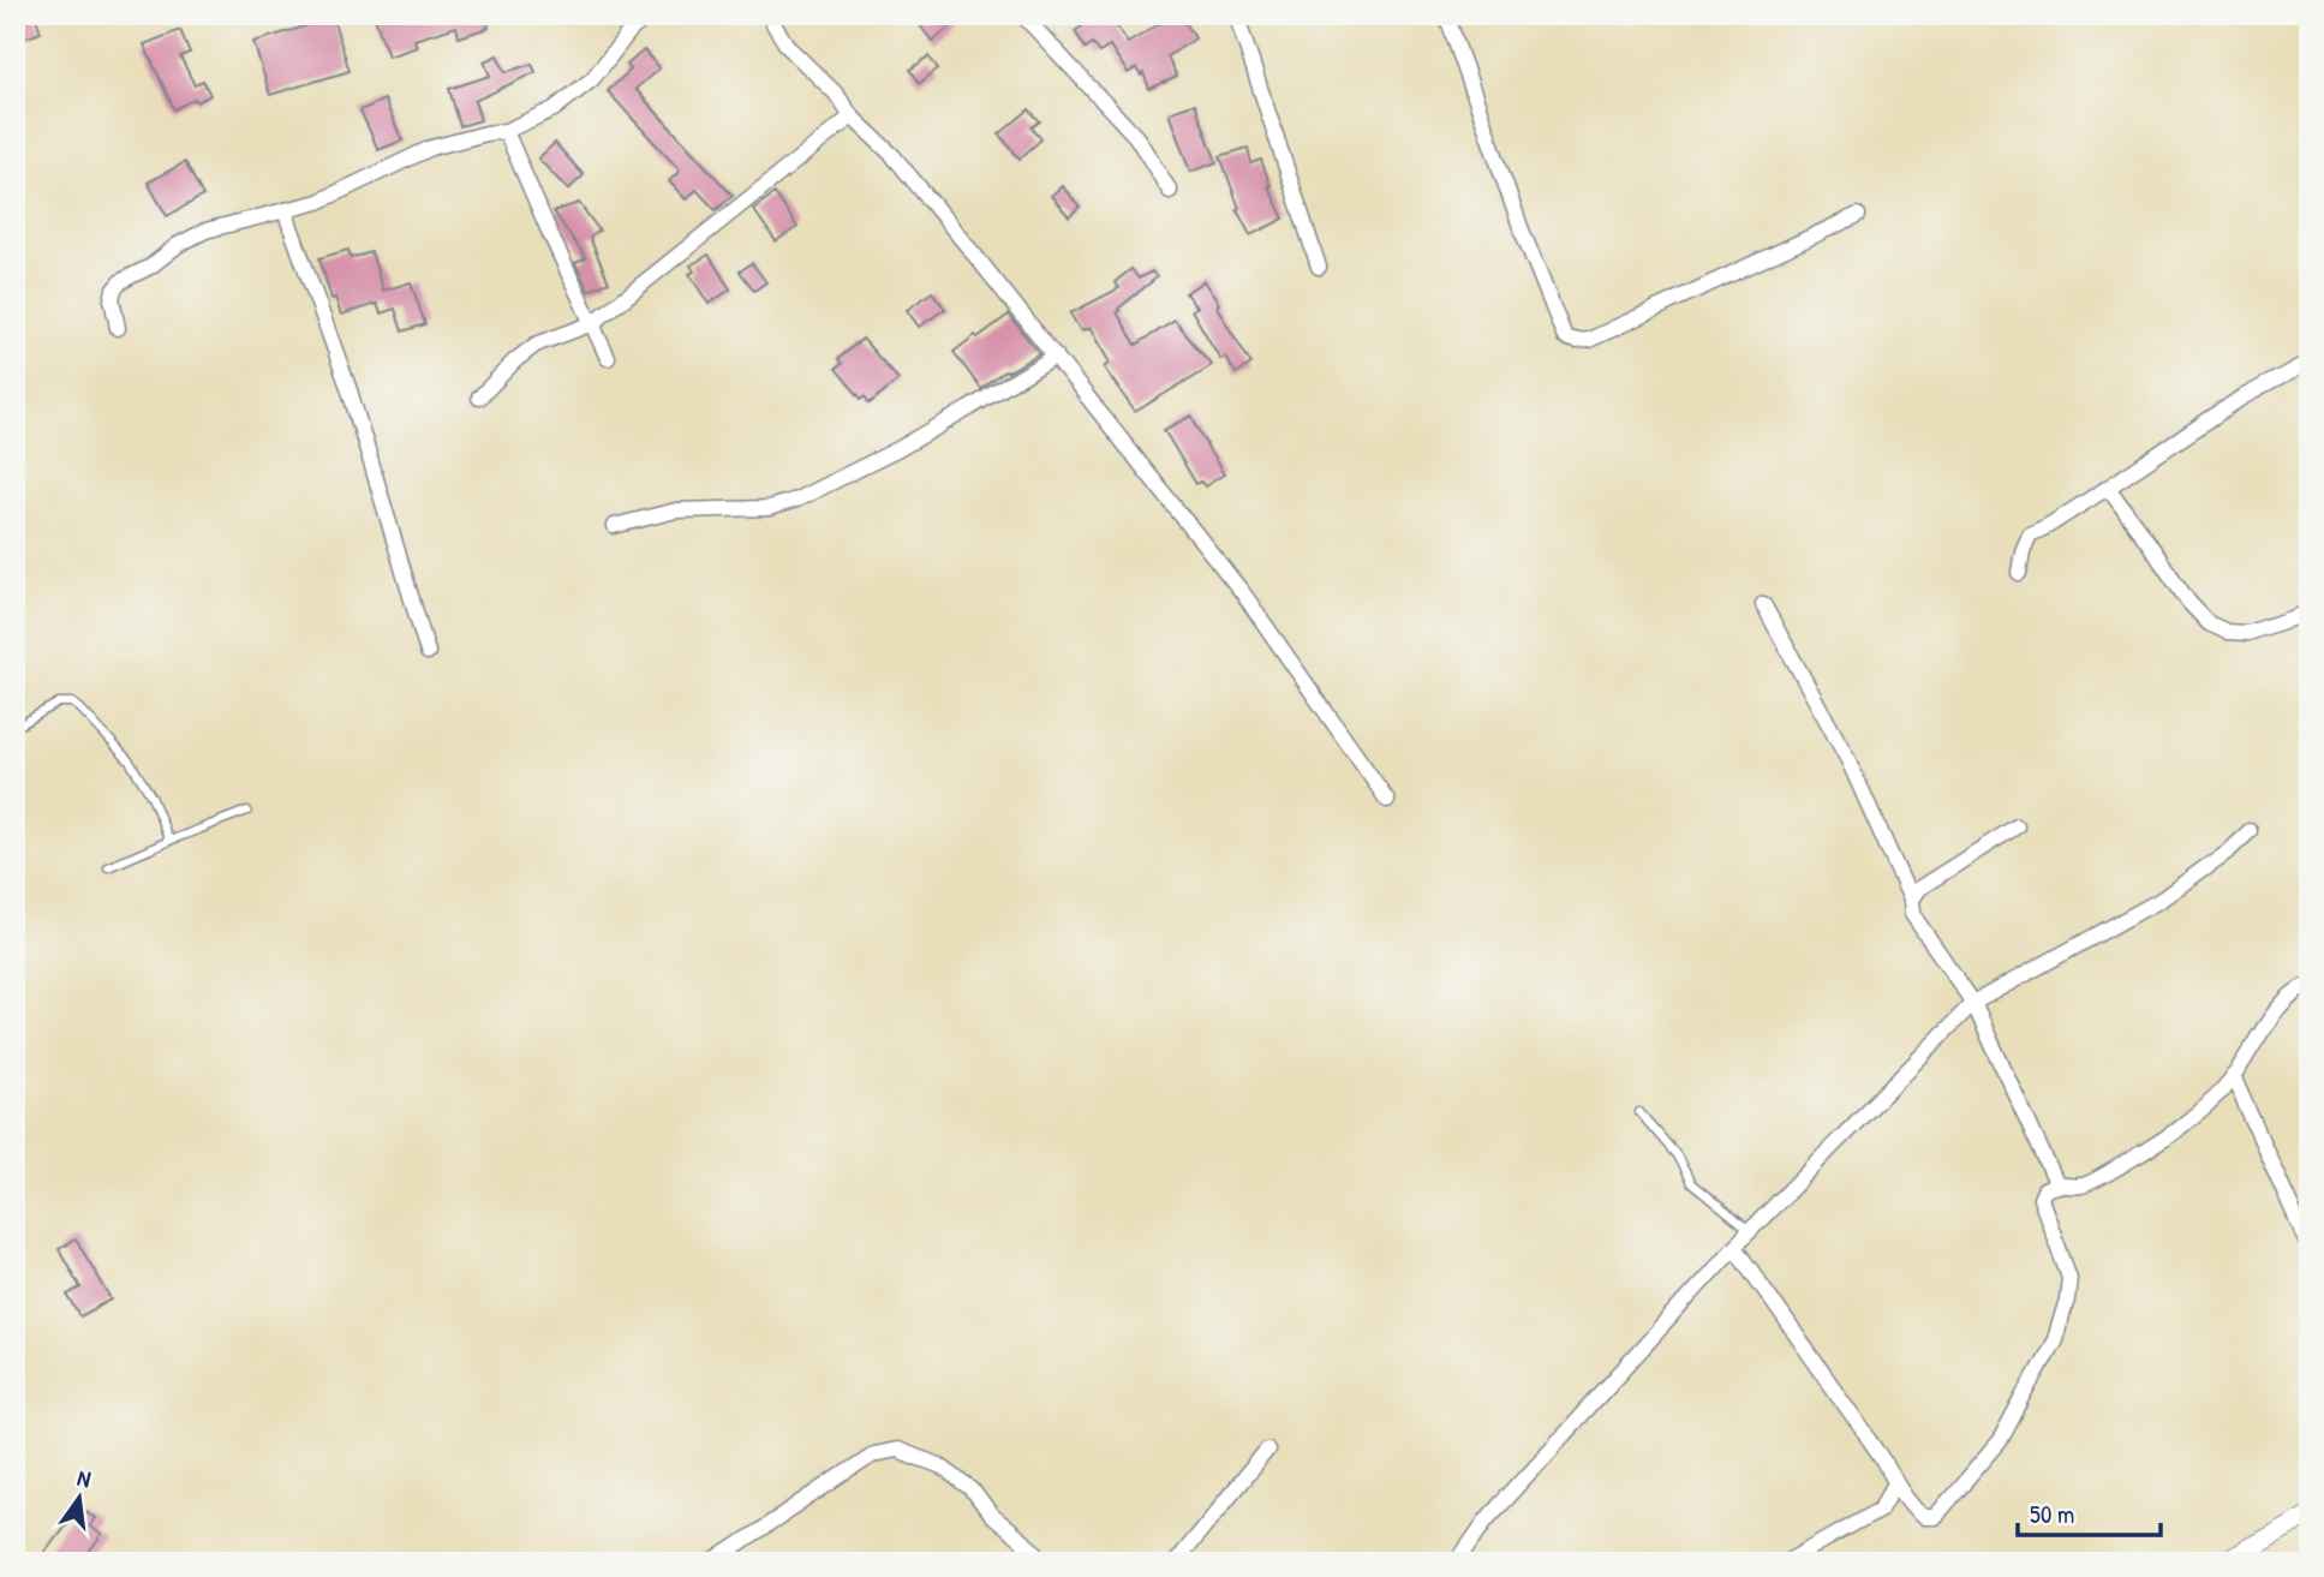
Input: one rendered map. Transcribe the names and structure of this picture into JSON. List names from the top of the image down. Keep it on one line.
{"scale_bar":"50 m","north":"top"}
